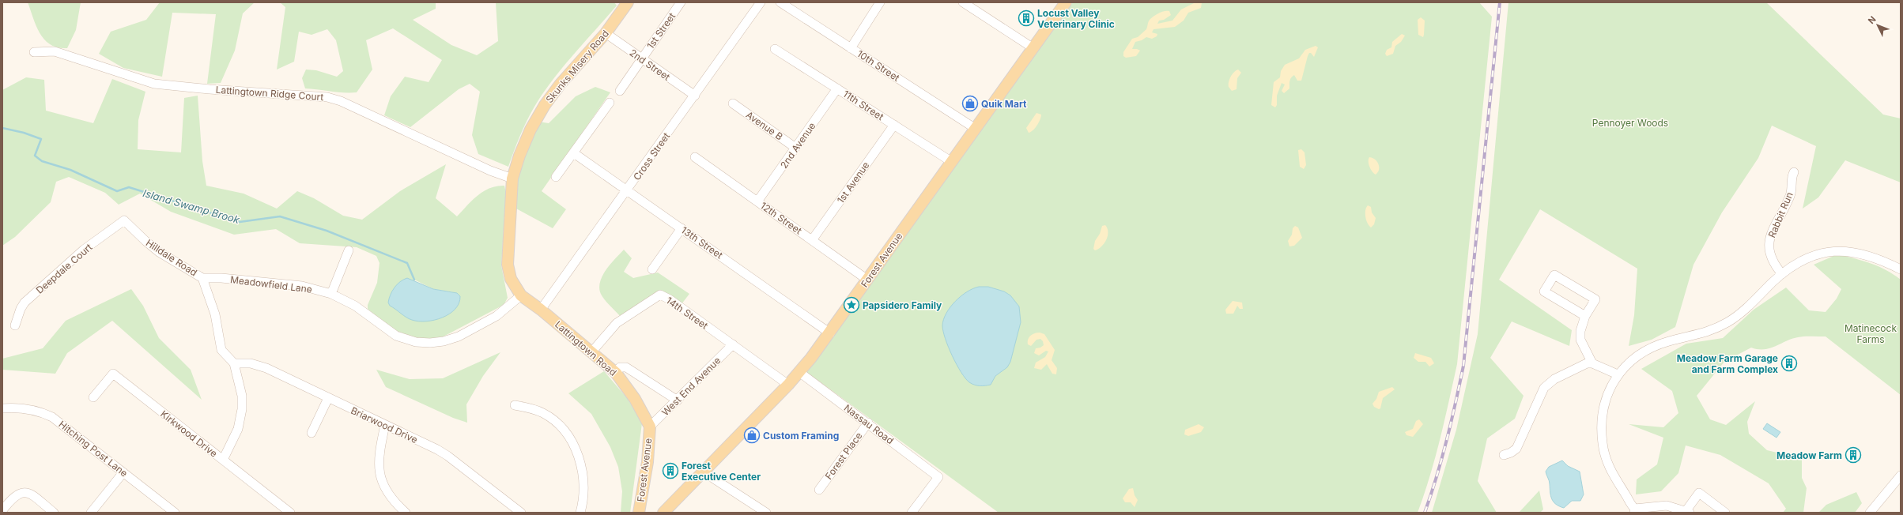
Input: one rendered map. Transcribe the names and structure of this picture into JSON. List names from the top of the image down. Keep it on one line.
{"streets":{"main road":["Skunks Misery Road","Forest Avenue","Lattingtown Road"],"street":["1st Street","2nd Street","10th Street","Lattingtown Ridge Court","11th Street","Avenue B","2nd Avenue","Cross Street","1st Avenue","Rabbit Run","12th Street","13th Street","Hilldale Road","Deepdale Court","Meadowfield Lane","14th Street","West End Avenue","Nassau Road","Briarwood Drive","Kirkwood Drive","Hitching Post Lane","Forest Place"]},"crossings":[["1st Street","2nd Street"],["2nd Street","Skunks Misery Road"],["2nd Street","Cross Street"],["10th Street","Forest Avenue"],["Skunks Misery Road","Lattingtown Ridge Court"],["Skunks Misery Road","Meadowfield Lane"],["Skunks Misery Road","Lattingtown Road"],["11th Street","2nd Avenue"],["11th Street","1st Avenue"],["11th Street","Forest Avenue"],["Avenue B","2nd Avenue"],["2nd Avenue","12th Street"],["Cross Street","13th Street"],["Cross Street","Lattingtown Road"],["1st Avenue","12th Street"],["12th Street","Forest Avenue"],["13th Street","Forest Avenue"],["Hilldale Road","Deepdale Court"],["Hilldale Road","Meadowfield Lane"],["Hilldale Road","Briarwood Drive"],["Hilldale Road","Kirkwood Drive"],["Forest Avenue","14th Street"],["Forest Avenue","Lattingtown Road"],["Forest Avenue","West End Avenue"],["Forest Avenue","Nassau Road"],["Meadowfield Lane","Lattingtown Road"],["14th Street","Lattingtown Road"],["14th Street","West End Avenue"],["Lattingtown Road","West End Avenue"],["Nassau Road","Forest Place"]],"water":["Island Swamp Brook"],"parks":["Pennoyer Woods","Matinecock Farms"],"places":{"building":["Locust Valley Veterinary Clinic","Meadow Farm Garage and Farm Complex","Meadow Farm","Forest Executive Center"],"shop":["Quik Mart","Custom Framing"],"place":["Papsidero Family"]},"north":"top left"}
